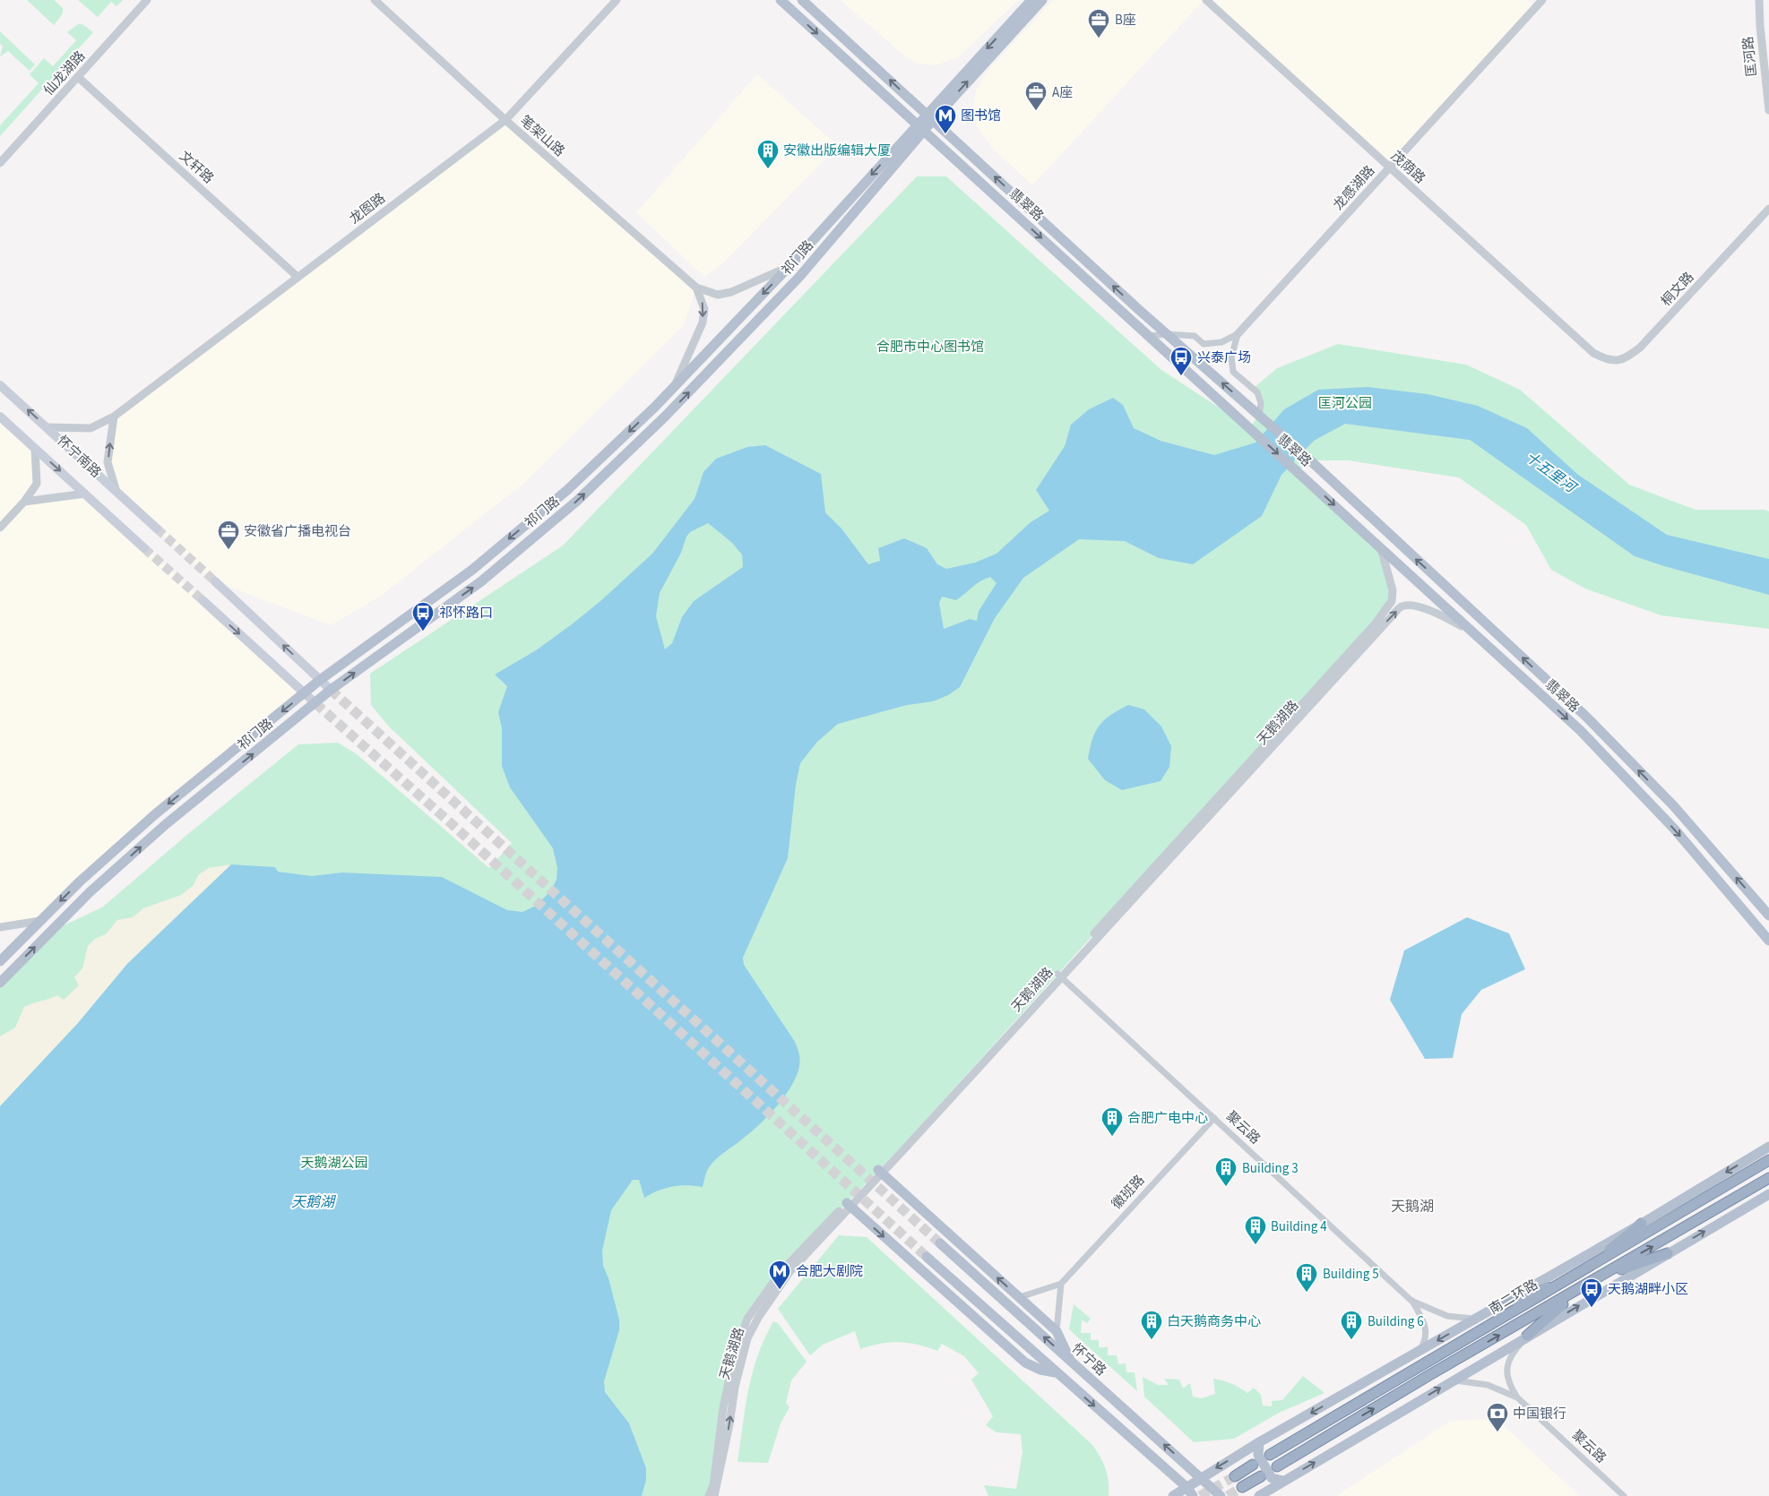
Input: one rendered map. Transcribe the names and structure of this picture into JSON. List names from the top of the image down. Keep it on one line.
{"streets":{"highway":["南二环路"],"main road":["翡翠路","祁门路","怀宁南路","怀宁路"],"street":["匡河路","仙龙湖路","笔架山路","文轩路","茂荫路","龙感湖路","龙图路","桐文路","天鹅湖路","聚云路","徽班路"]},"crossings":[["仙龙湖路","文轩路"],["笔架山路","龙图路"],["文轩路","龙图路"],["茂荫路","龙感湖路"],["茂荫路","桐文路"],["翡翠路","祁门路"],["翡翠路","天鹅湖路"],["龙图路","怀宁南路"],["天鹅湖路","聚云路"],["聚云路","徽班路"]],"districts":["天鹅湖"],"water":["十五里河","天鹅湖"],"parks":["合肥市中心图书馆","匡河公园","天鹅湖公园"],"places":{"office":["B座","A座","安徽省广播电视台"],"metro station":["图书馆","合肥大剧院"],"building":["安徽出版编辑大厦","合肥广电中心","Building 3","Building 4","Building 5","白天鹅商务中心","Building 6"],"bus stop":["兴泰广场","祁怀路口","天鹅湖畔小区"],"bank":["中国银行"]}}
